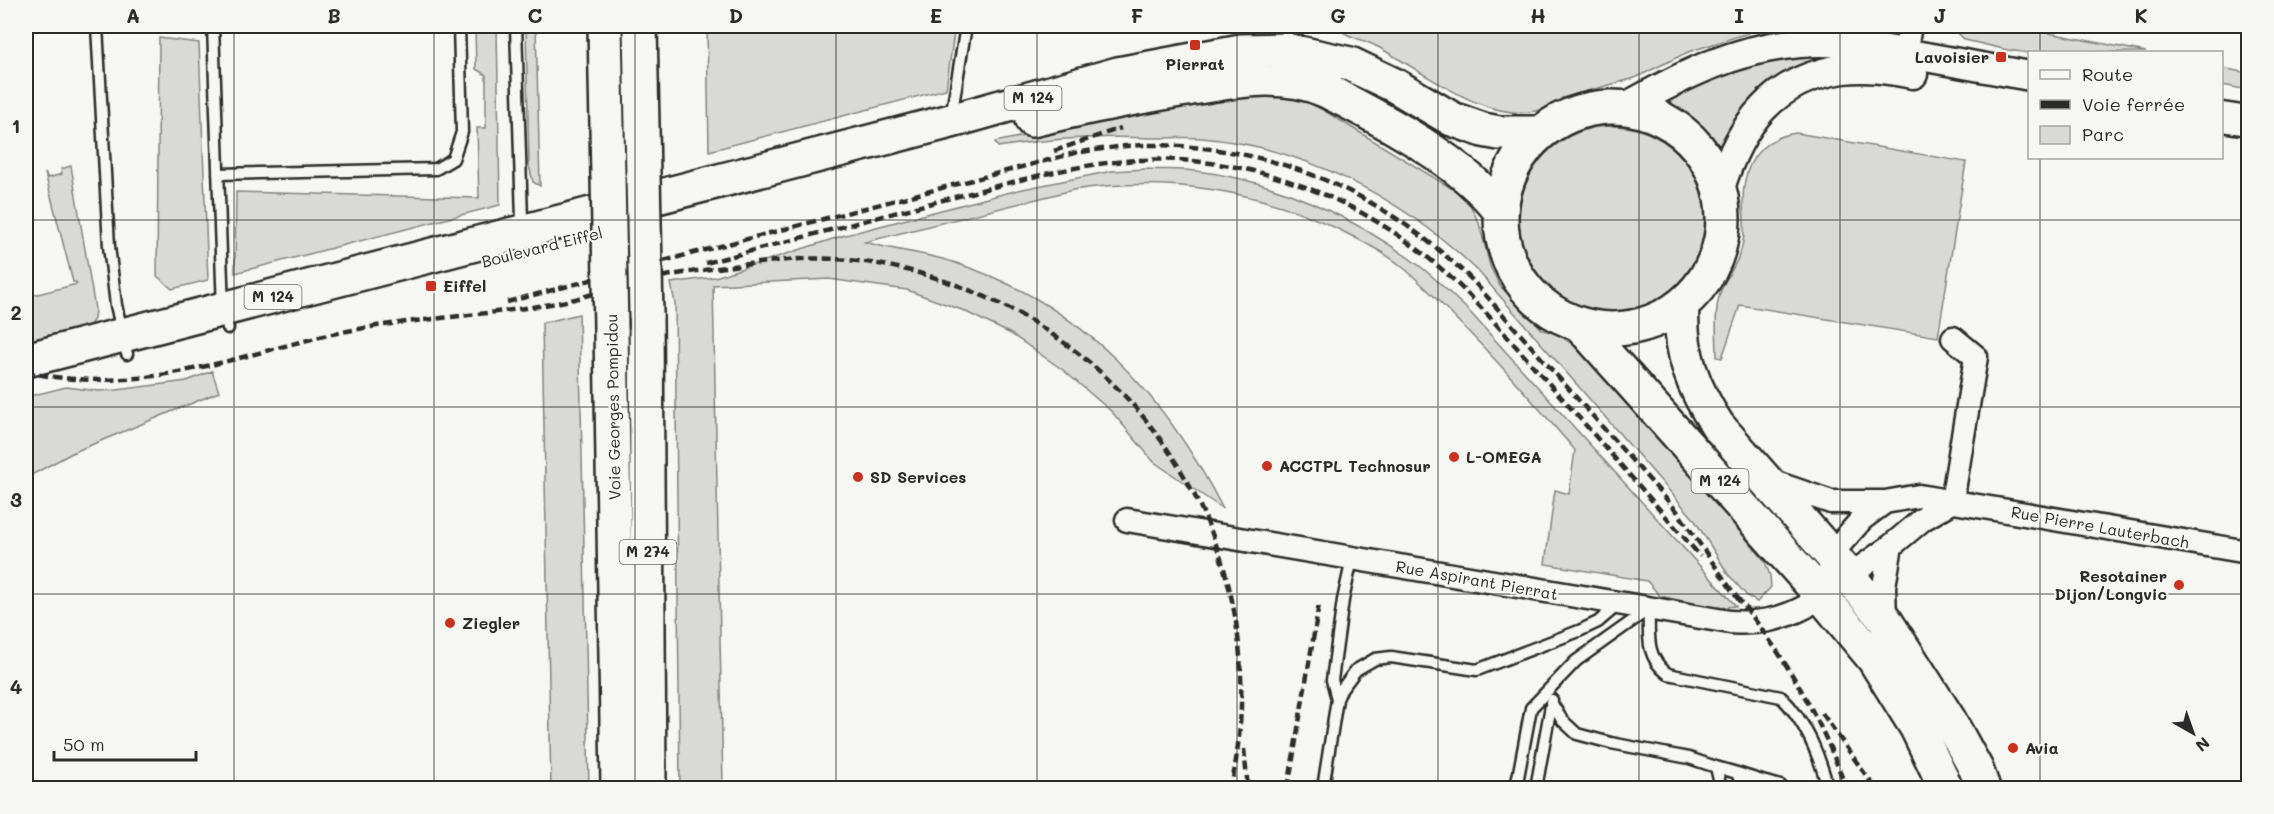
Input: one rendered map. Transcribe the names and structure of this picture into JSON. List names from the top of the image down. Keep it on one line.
{"streets":{"main road":["M 124","Boulevard Eiffel","Voie Georges Pompidou","M 274"],"street":["Rue Pierre Lauterbach","Rue Aspirant Pierrat"]},"crossings":[["M 124","Boulevard Eiffel"],["M 124","Rue Pierre Lauterbach"],["M 124","Rue Aspirant Pierrat"],["Rue Pierre Lauterbach","Rue Aspirant Pierrat"]],"places":{"transit":["Pierrat","Lavoisier","Eiffel"],"other":["L-OMEGA","ACCTPL Technosur","SD Services","Resotainer Dijon/Longvic","Ziegler","Avia"]},"legend":["Route","Voie ferrée","Parc"],"scale_bar":"50 m","north":"bottom right","grid":{"columns":["A","B","C","D","E","F","G","H","I","J","K"],"rows":["1","2","3","4"]}}
